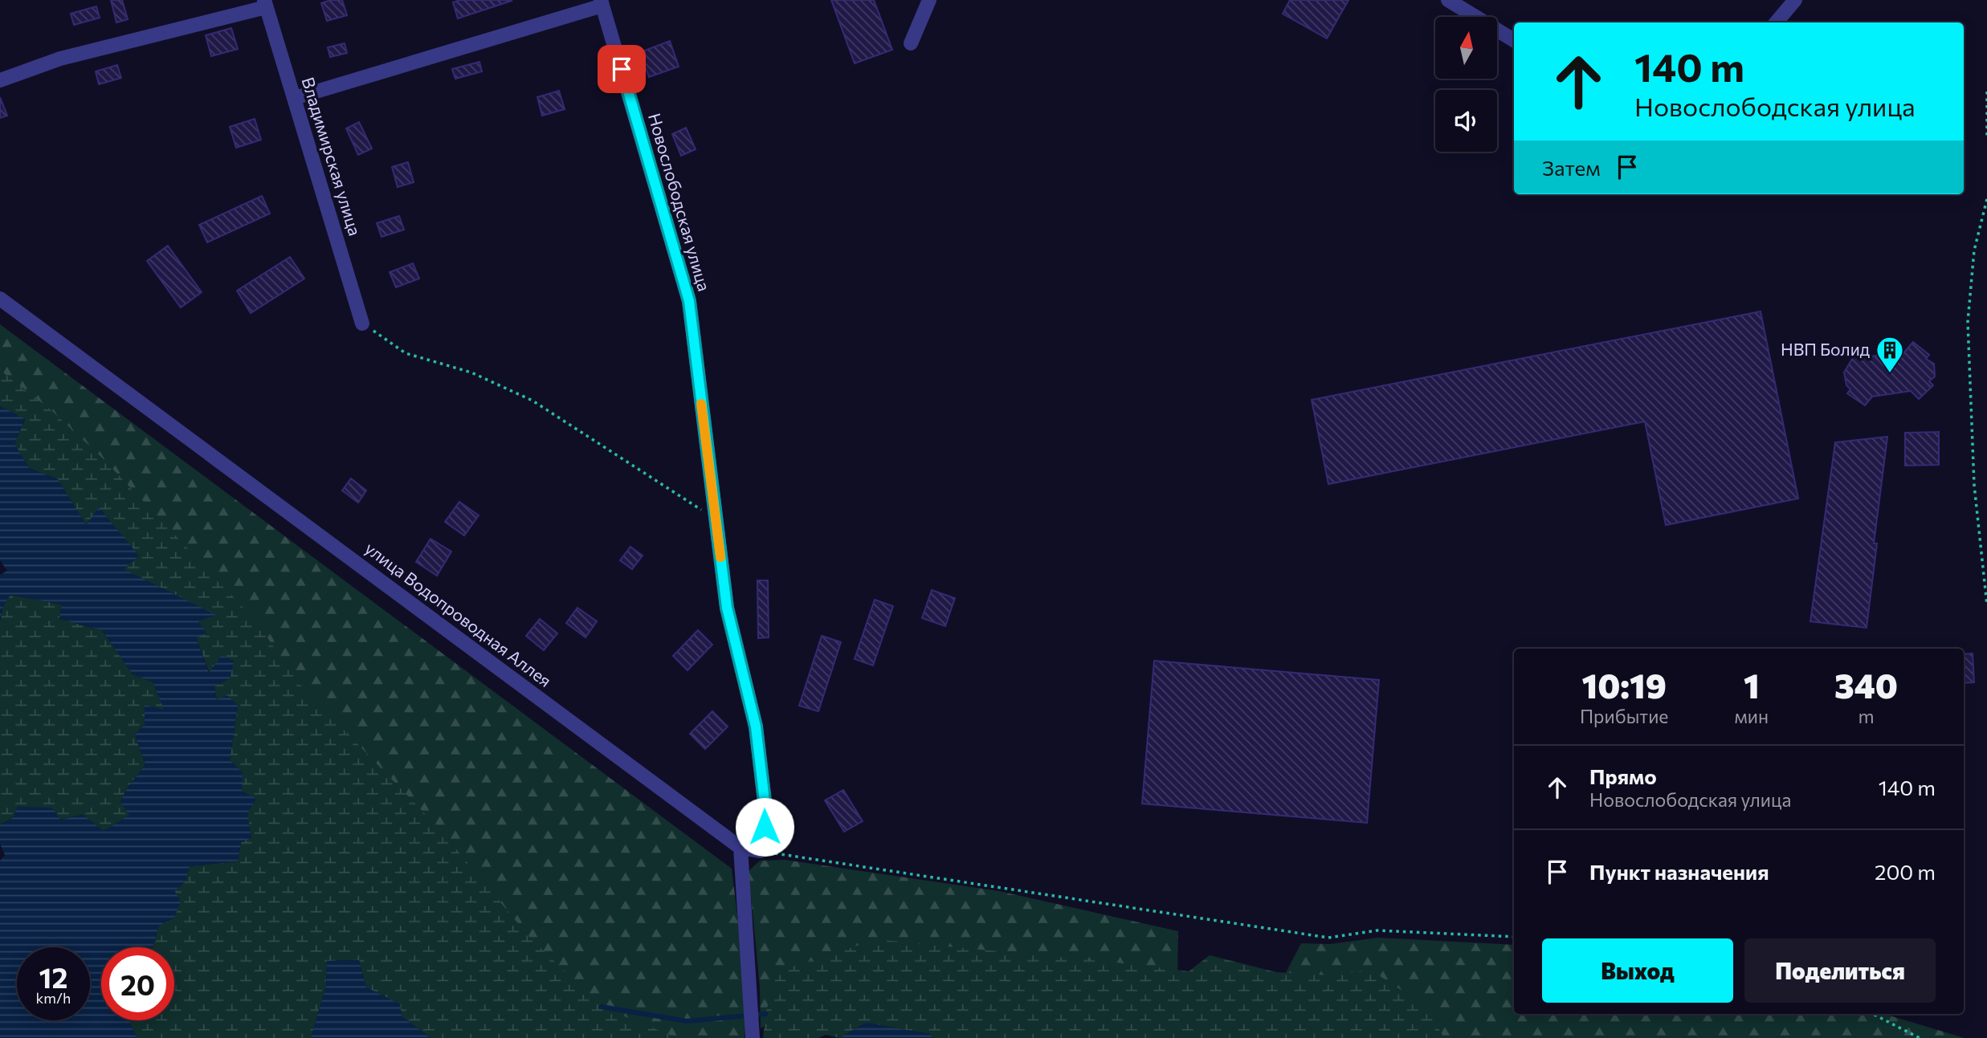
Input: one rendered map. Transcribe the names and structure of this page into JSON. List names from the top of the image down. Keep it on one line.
{"streets":{"street":["Владимирская улица","Новослободская улица","улица Водопроводная Аллея"]},"places":{"building":["НВП Болид"]},"north":"top","page":{"turn":["140 m","Новослободская улица"],"then":"Затем","eta":["10:19","Прибытие","1","мин","340","m"],"list":[{"name":"Прямо","note":"Новослободская улица","value":"140 m"},{"name":"Пункт назначения","value":"200 m"}],"buttons":["Выход","Поделиться"],"speed":"12 km/h","limit":"20"}}
